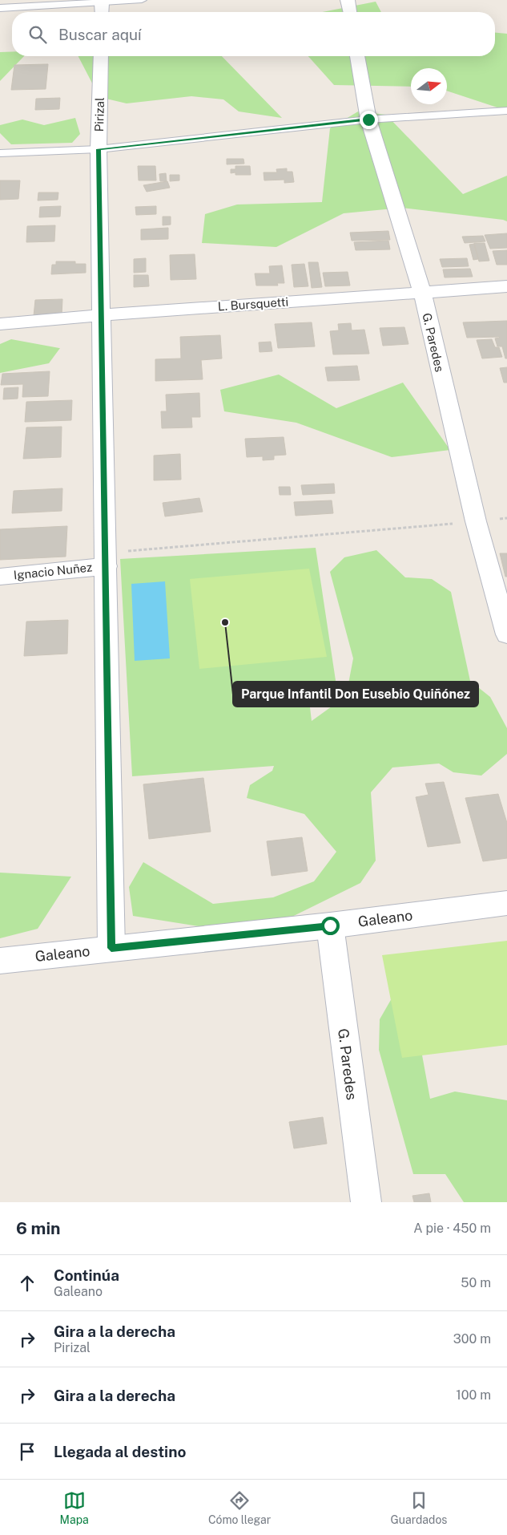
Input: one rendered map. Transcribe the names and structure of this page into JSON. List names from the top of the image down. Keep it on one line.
{"streets":{"street":["Pirizal","L. Bursquetti","G. Paredes","Ignacio Nuñez","Galeano"]},"crossings":[["Pirizal","L. Bursquetti"],["Pirizal","Ignacio Nuñez"],["Pirizal","Galeano"],["L. Bursquetti","G. Paredes"],["G. Paredes","Galeano"]],"places":["Parque Infantil Don Eusebio Quiñónez"],"north":"right","page":{"search":"Buscar aquí","heading":["6 min","A pie · 450 m"],"list":[["Continúa","Galeano","50 m"],["Gira a la derecha","Pirizal","300 m"],["Gira a la derecha","100 m"],"Llegada al destino"],"nav":["Mapa","Cómo llegar","Guardados"]}}
